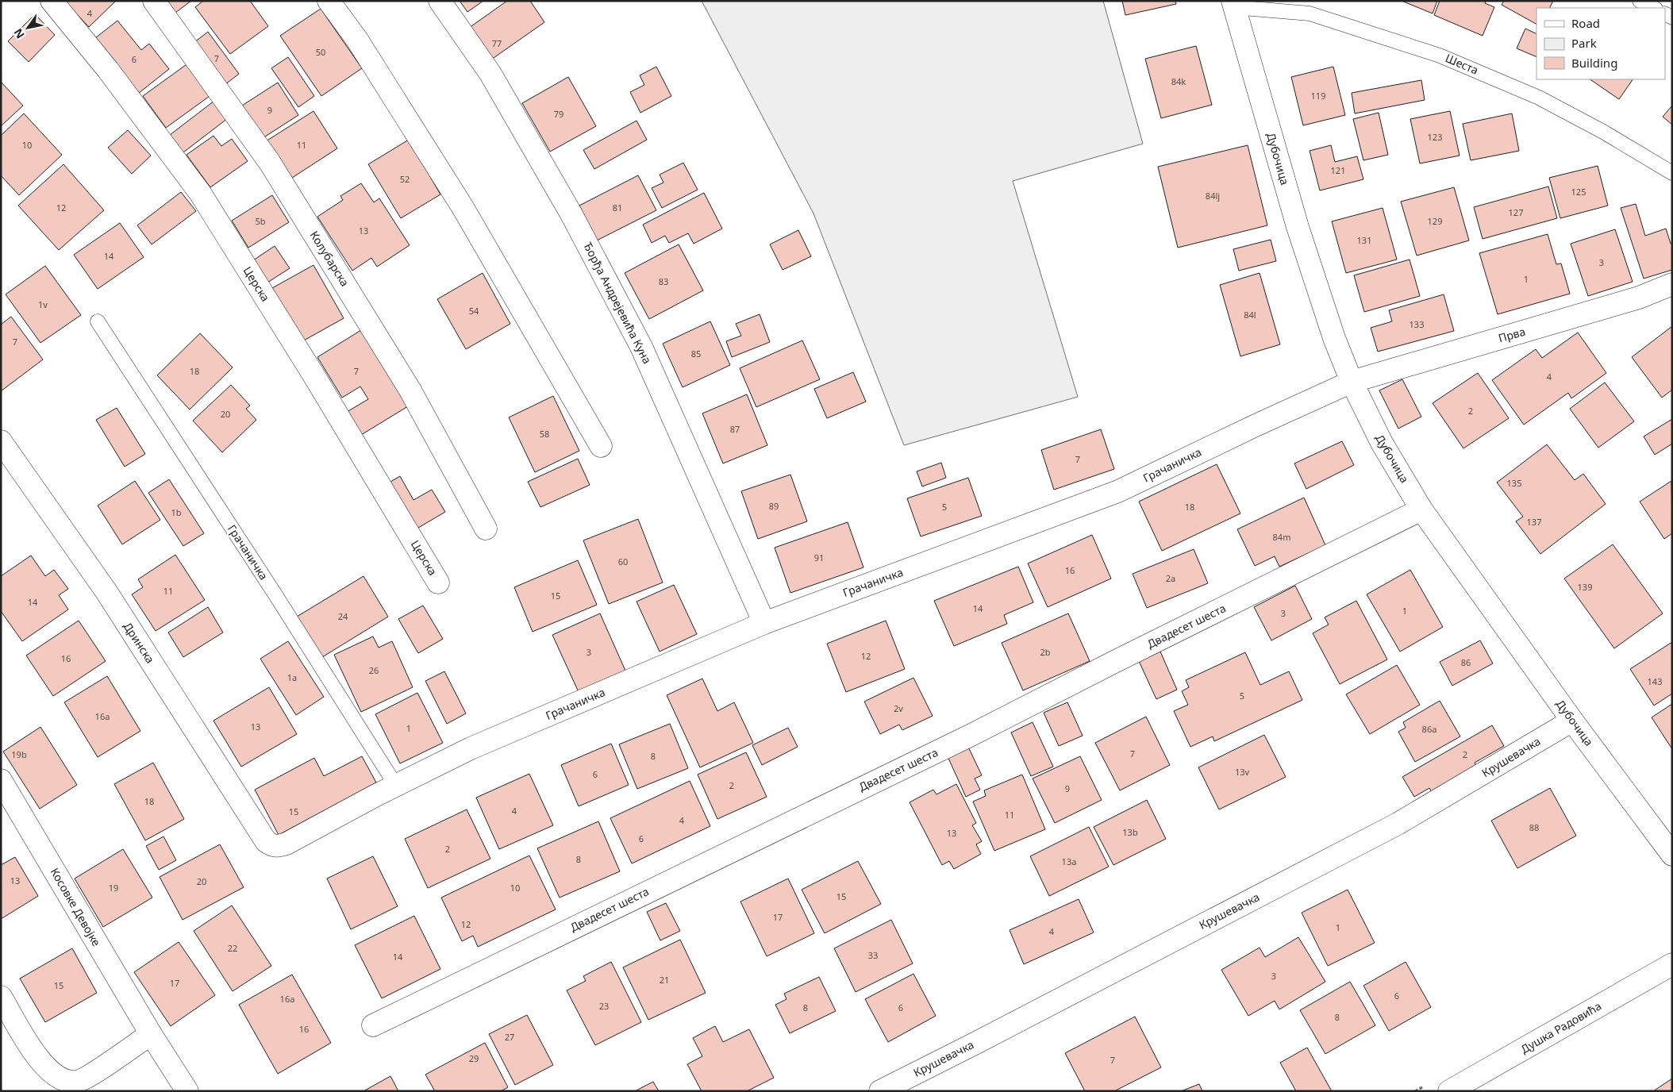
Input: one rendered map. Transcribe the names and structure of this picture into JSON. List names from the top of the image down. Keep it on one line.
{"streets":{"street":["Дубочица","Колубарска","Церска","Ђорђа Андрејевића Куна","Прва","Грачаничка","Двадесет шеста","Дринска","Крушевачка","Косовке Девојке","Душка Радовића"],"lane":["Шеста"]},"crossings":[["Шеста","Дубочица"],["Дубочица","Прва"],["Дубочица","Грачаничка"],["Дубочица","Двадесет шеста"],["Дубочица","Крушевачка"],["Ђорђа Андрејевића Куна","Грачаничка"],["Прва","Грачаничка"],["Грачаничка","Дринска"]],"house_numbers":["4","77","50","7","6","84k","119","9","79","123","10","11","121","52","125","84lj","12","81","127","5b","129","13","131","14","3","1","83","1v","54","84l","133","7","85","18","7","4","2","20","87","58","7","135","89","5","18","1b","137","84m","91","60","16","2a","139","11","15","14","14","1","3","24","3","2b","12","16","86","26","1a","143","5","2v","16a","13","1","86a","7","19b","2","8","13v","6","2","9","18","4","15","11","4","88","13b","13","6","2","8","13a","13","20","19","10","15","17","12","1","4","22","33","14","3","21","17","15","6","16a","23","8","6","8","16","27","29","7"],"legend":["Road","Park","Building"],"north":"bottom left"}
